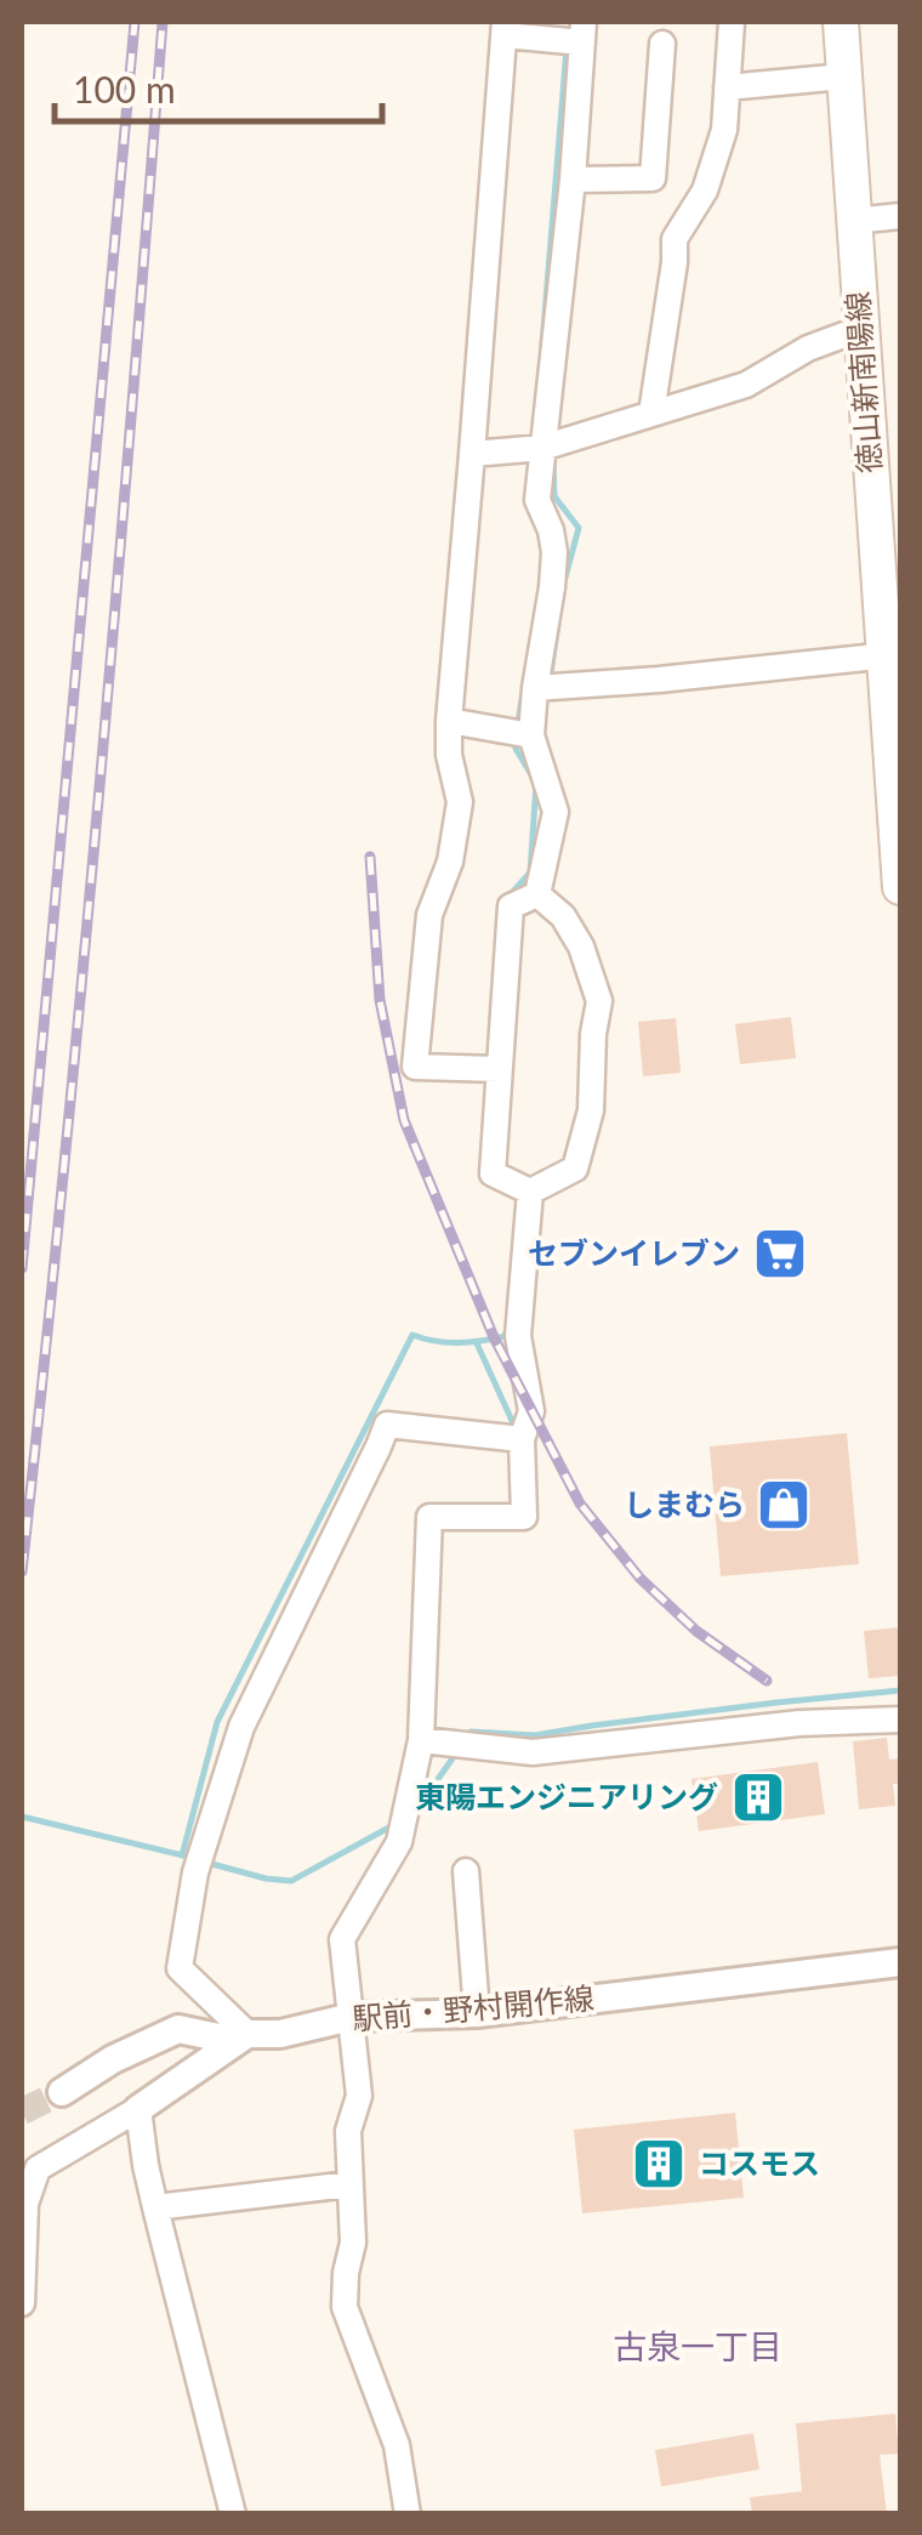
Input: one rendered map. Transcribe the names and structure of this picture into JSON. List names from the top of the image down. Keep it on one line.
{"streets":{"main road":["徳山新南陽線"],"street":["駅前・野村開作線"]},"districts":["古泉一丁目"],"places":{"supermarket":["セブンイレブン"],"shop":["しまむら"],"building":["東陽エンジニアリング","コスモス"]},"scale_bar":"100 m"}
